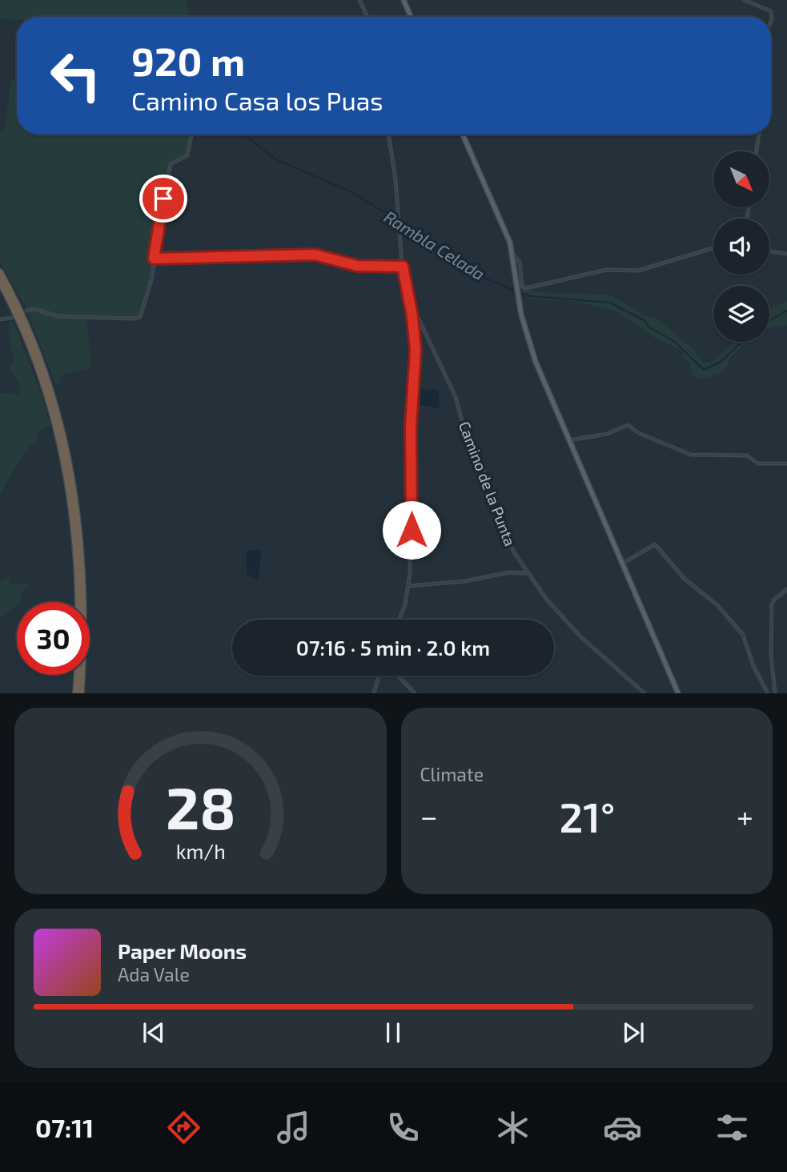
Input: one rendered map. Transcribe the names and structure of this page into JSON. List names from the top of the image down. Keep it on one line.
{"streets":{"street":["Camino de la Punta"]},"water":["Rambla Celada"],"north":"bottom right","page":{"turn":["920 m","Camino Casa los Puas"],"limit":"30","trip":"07:16 · 5 min · 2.0 km","tile":"Climate","heat":["−","21°","+"],"song":["Paper Moons","Ada Vale"],"tabs":"07:11","gauge":["28","km/h"]}}
